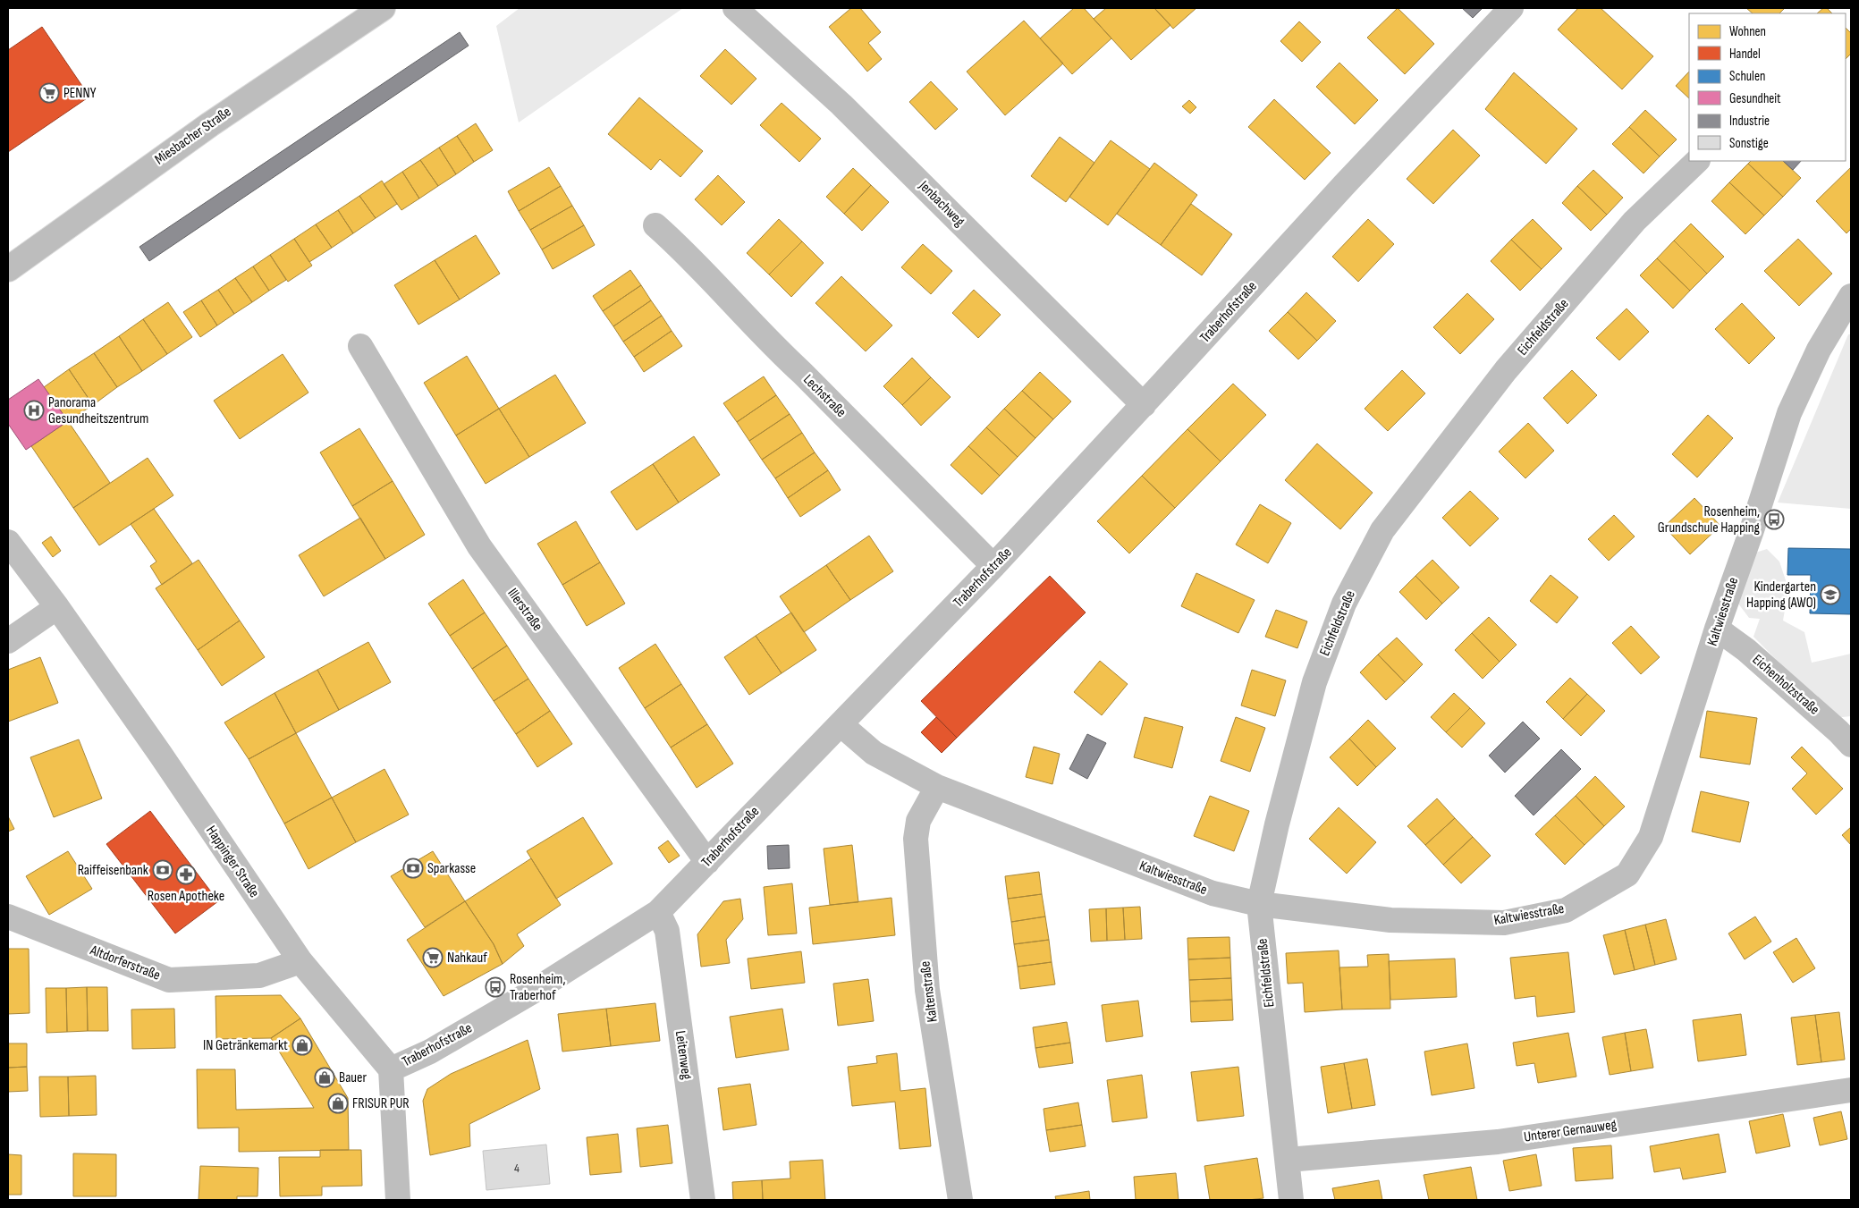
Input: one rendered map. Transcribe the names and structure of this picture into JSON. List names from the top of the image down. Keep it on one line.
{"streets":{"main road":["Miesbacher Straße"],"street":["Jenbachweg","Traberhofstraße","Eichfeldstraße","Lechstraße","Illerstraße","Kaltwiesstraße","Eichenholzstraße","Happinger Straße","Altdorferstraße","Kaltenstraße","Leitenweg","Unterer Gernauweg"]},"crossings":[["Jenbachweg","Traberhofstraße"],["Traberhofstraße","Lechstraße"],["Traberhofstraße","Illerstraße"],["Traberhofstraße","Kaltwiesstraße"],["Traberhofstraße","Happinger Straße"],["Traberhofstraße","Leitenweg"],["Eichfeldstraße","Kaltwiesstraße"],["Eichfeldstraße","Unterer Gernauweg"],["Kaltwiesstraße","Eichenholzstraße"],["Kaltwiesstraße","Kaltenstraße"],["Happinger Straße","Altdorferstraße"]],"places":{"supermarket":["PENNY","Nahkauf"],"hospital":["Panorama Gesundheitszentrum"],"bus stop":["Rosenheim, Grundschule Happing","Rosenheim, Traberhof"],"school or university":["Kindergarten Happing (AWO)"],"bank":["Sparkasse","Raiffeisenbank"],"pharmacy":["Rosen Apotheke"],"shop":["IN Getränkemarkt","Bauer","FRISUR PUR"]},"house_numbers":["4"],"legend":["Wohnen","Handel","Schulen","Gesundheit","Industrie","Sonstige"]}
